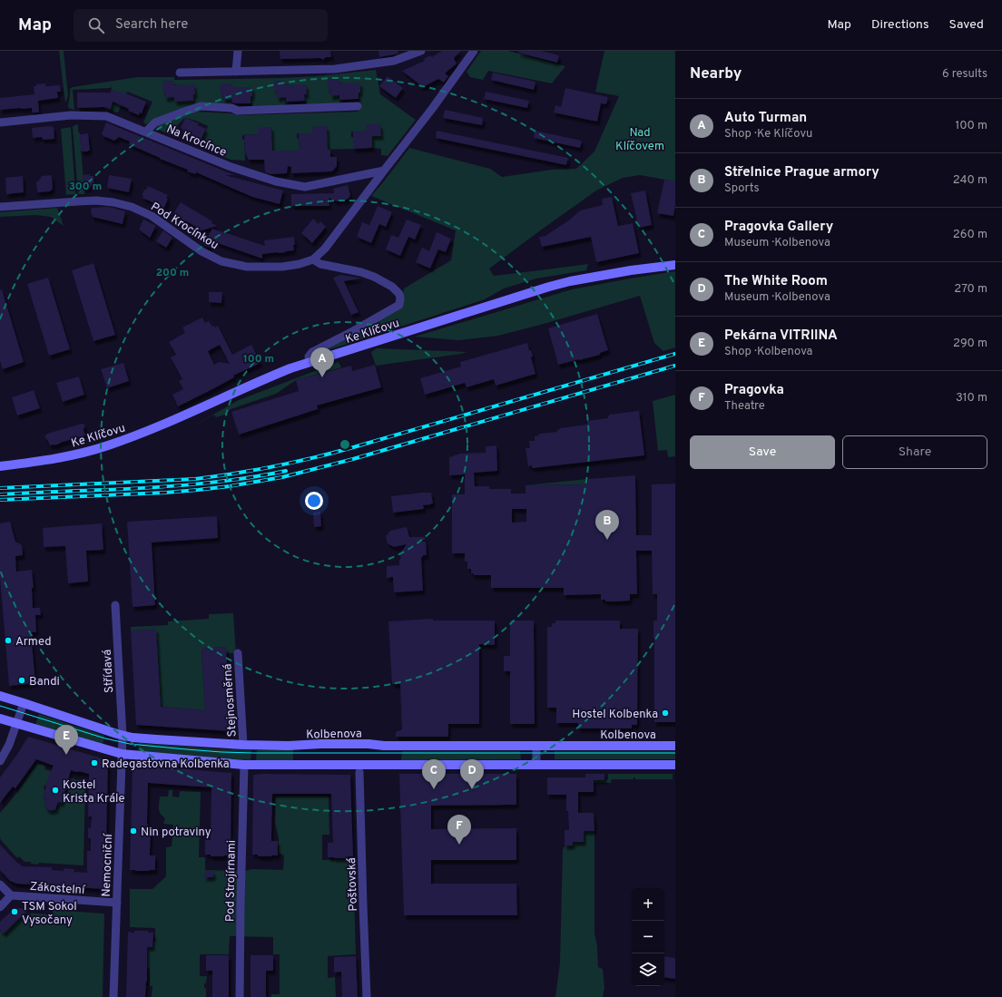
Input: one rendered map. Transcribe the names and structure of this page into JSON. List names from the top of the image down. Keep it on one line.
{"streets":{"main road":["Ke Klíčovu","Kolbenova"],"street":["Na Krocínce","Pod Krocínkou","Střídavá","Stejnosměrná","Nemocniční","Pod Strojírnami","Poštovská","Zákostelní"]},"crossings":[["Na Krocínce","Pod Krocínkou"],["Střídavá","Kolbenova"],["Střídavá","Nemocniční"],["Stejnosměrná","Kolbenova"],["Kolbenova","Nemocniční"],["Nemocniční","Zákostelní"]],"parks":["Nad Klíčovem"],"places":["Armed","Bandi","Hostel Kolbenka","Radegastovna Kolbenka","Kostel Krista Krále","Nin potraviny","TSM Sokol Vysočany"],"page":{"header":"Map","search":"Search here","nav":["Map","Directions","Saved"],"heading":["Nearby","6 results"],"list":[{"mark":"A","name":"Auto Turman","note":"Shop · Ke Klíčovu","value":"100 m"},{"mark":"B","name":"Střelnice Prague armory","note":"Sports","value":"240 m"},{"mark":"C","name":"Pragovka Gallery","note":"Museum · Kolbenova","value":"260 m"},{"mark":"D","name":"The White Room","note":"Museum · Kolbenova","value":"270 m"},{"mark":"E","name":"Pekárna VITRIINA","note":"Shop · Kolbenova","value":"290 m"},{"mark":"F","name":"Pragovka","note":"Theatre","value":"310 m"}],"pins":["A","B","E","C","D","F"],"buttons":["Save","Share"],"map_buttons":["+","−"]},"rings":["300 m","200 m","100 m"]}
